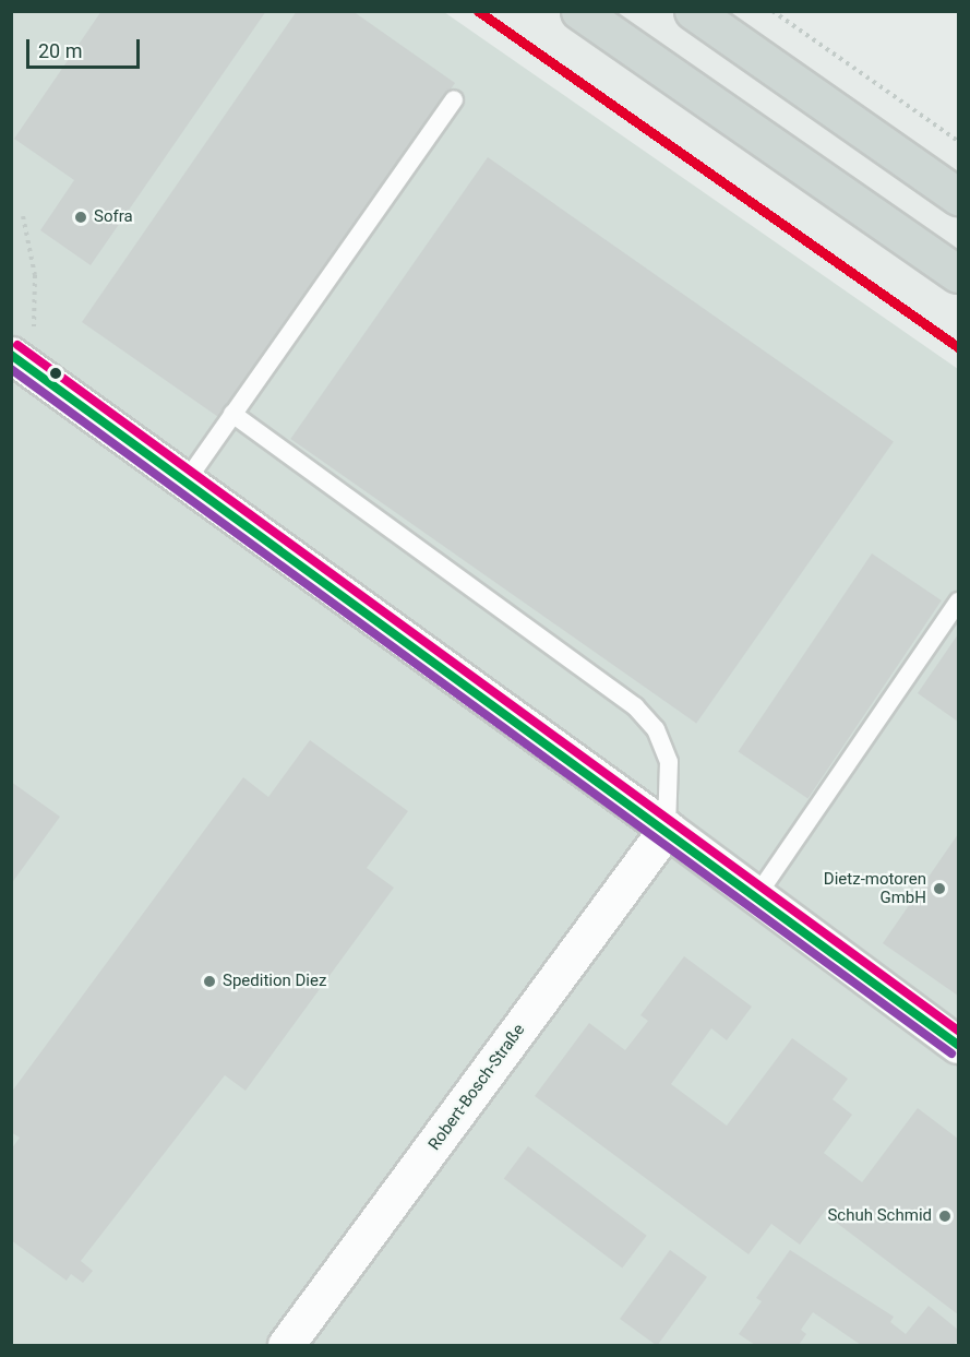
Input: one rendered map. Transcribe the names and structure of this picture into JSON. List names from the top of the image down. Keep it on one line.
{"streets":{"street":["Robert-Bosch-Straße"]},"places":["Sofra","Dietz‐motoren GmbH","Spedition Diez","Schuh Schmid"],"scale_bar":"20 m"}
